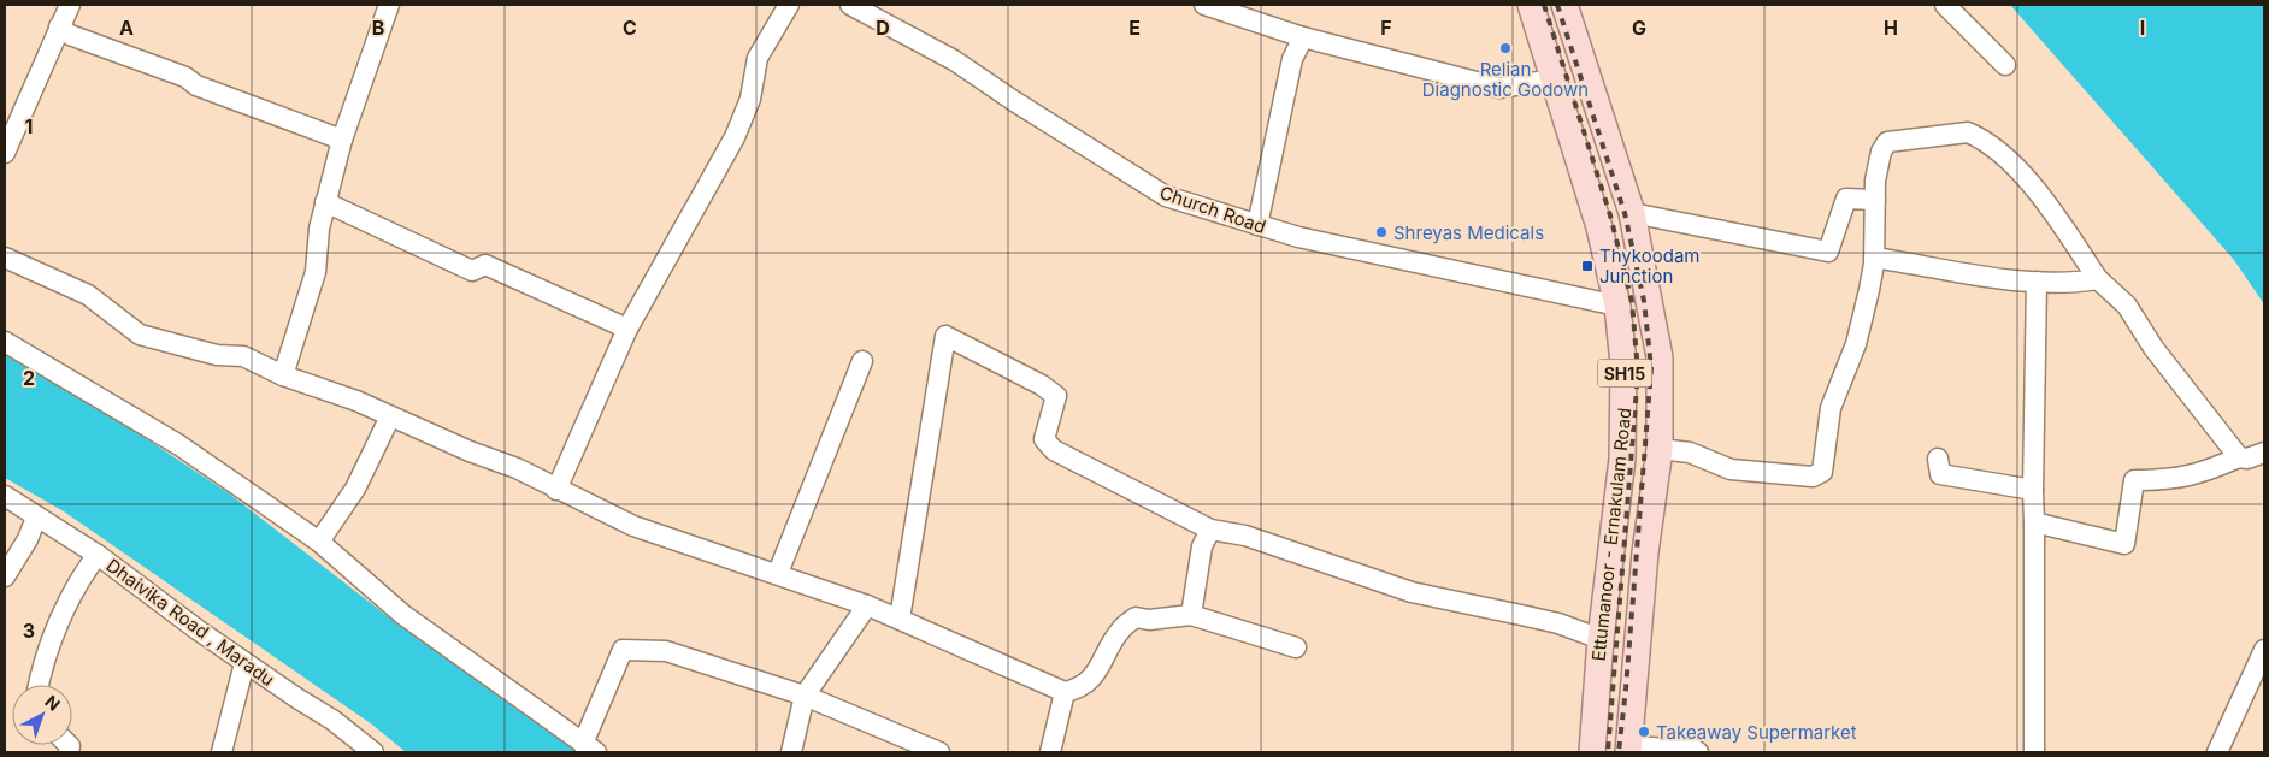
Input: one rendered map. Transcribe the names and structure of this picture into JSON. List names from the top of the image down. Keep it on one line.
{"streets":{"main road":["SH15","Ettumanoor - Ernakulam Road"],"street":["Church Road","Dhaivika Road , Maradu"]},"crossings":[["Church Road","Ettumanoor - Ernakulam Road"]],"places":{"other":["Relian Diagnostic Godown","Shreyas Medicals","Takeaway Supermarket"],"transit":["Thykoodam Junction"]},"north":"top right","grid":{"columns":["A","B","C","D","E","F","G","H","I"],"rows":["1","2","3"]}}
